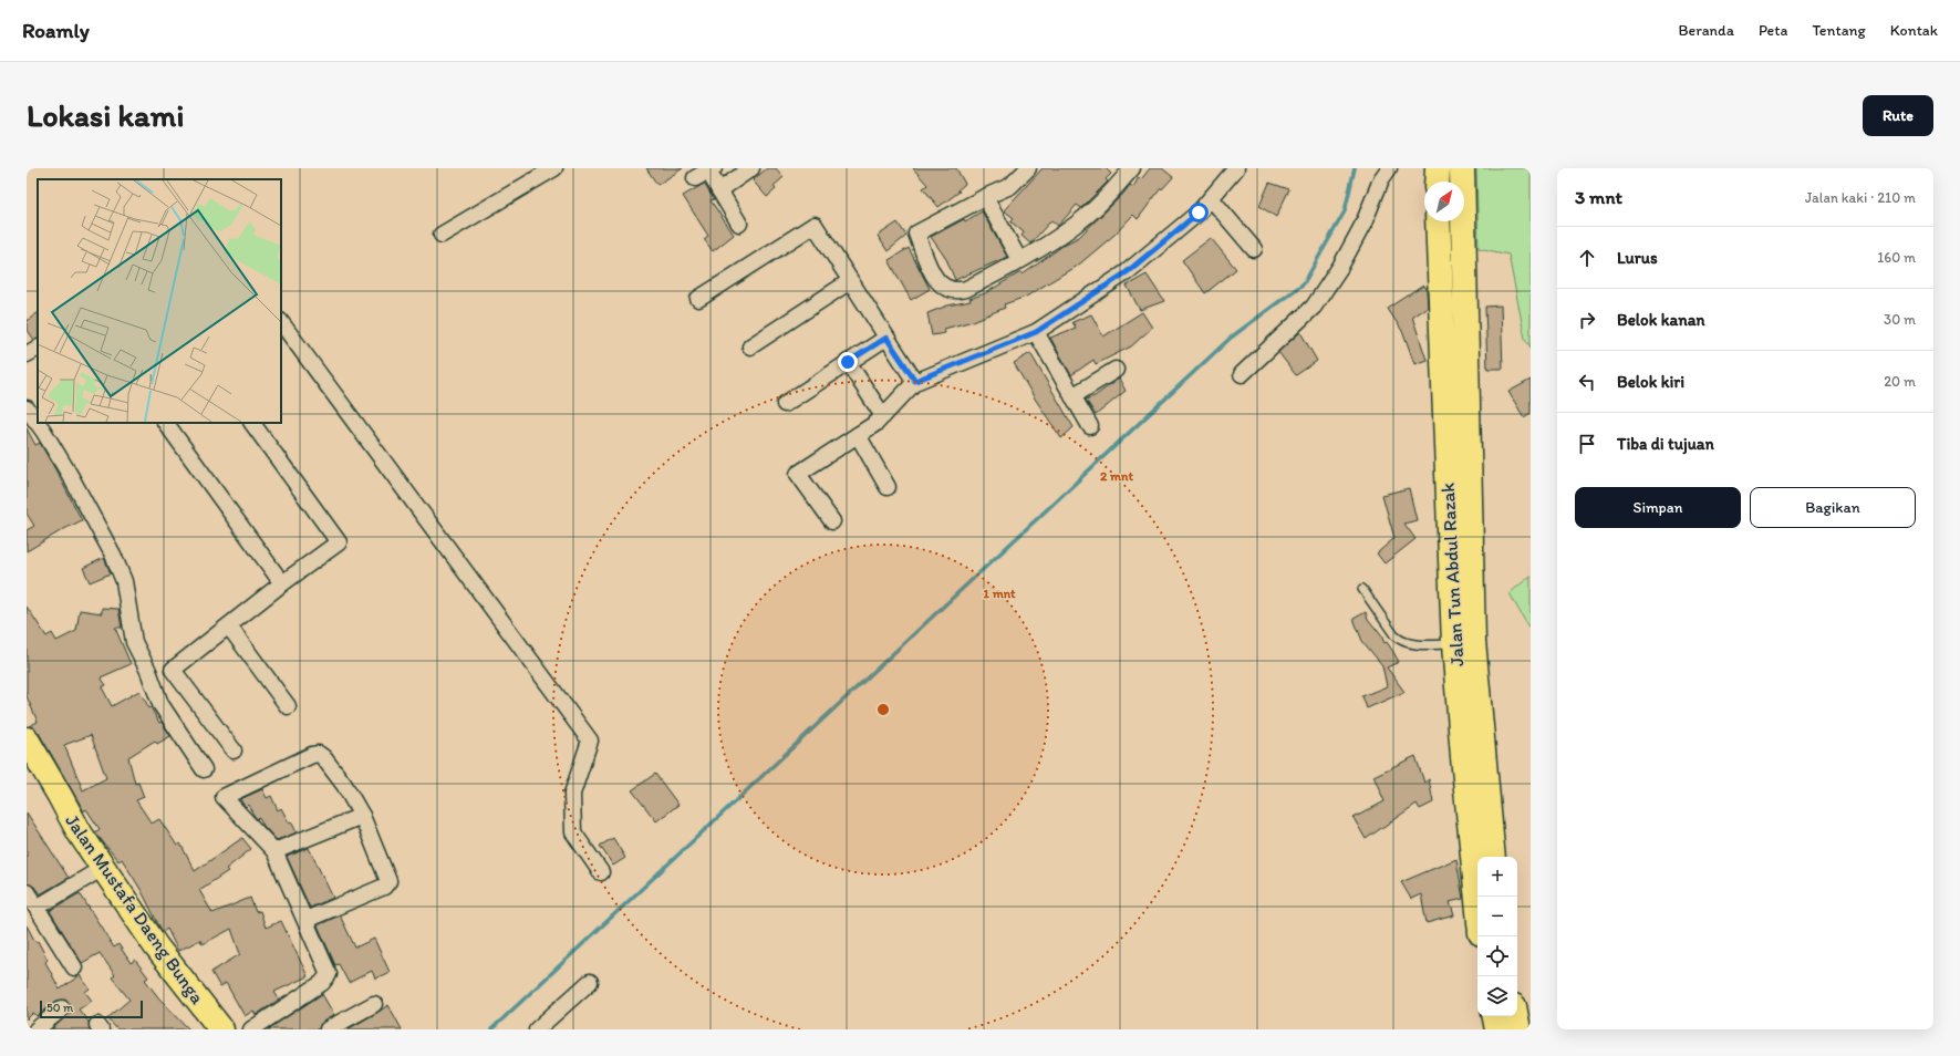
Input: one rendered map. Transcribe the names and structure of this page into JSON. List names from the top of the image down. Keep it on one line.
{"streets":{"main road":["Jalan Tun Abdul Razak","Jalan Mustafa Daeng Bunga"]},"scale_bar":"50 m","north":"top right","page":{"header":"Roamly","nav":["Beranda","Peta","Tentang","Kontak"],"buttons":["Rute",["Simpan","Bagikan"]],"title":"Lokasi kami","heading":["3 mnt","Jalan kaki · 210 m"],"list":[["Lurus","160 m"],["Belok kanan","30 m"],["Belok kiri","20 m"],"Tiba di tujuan"],"map_buttons":["+","−"],"scale":"50 m"},"rings":["2 mnt","1 mnt"]}
